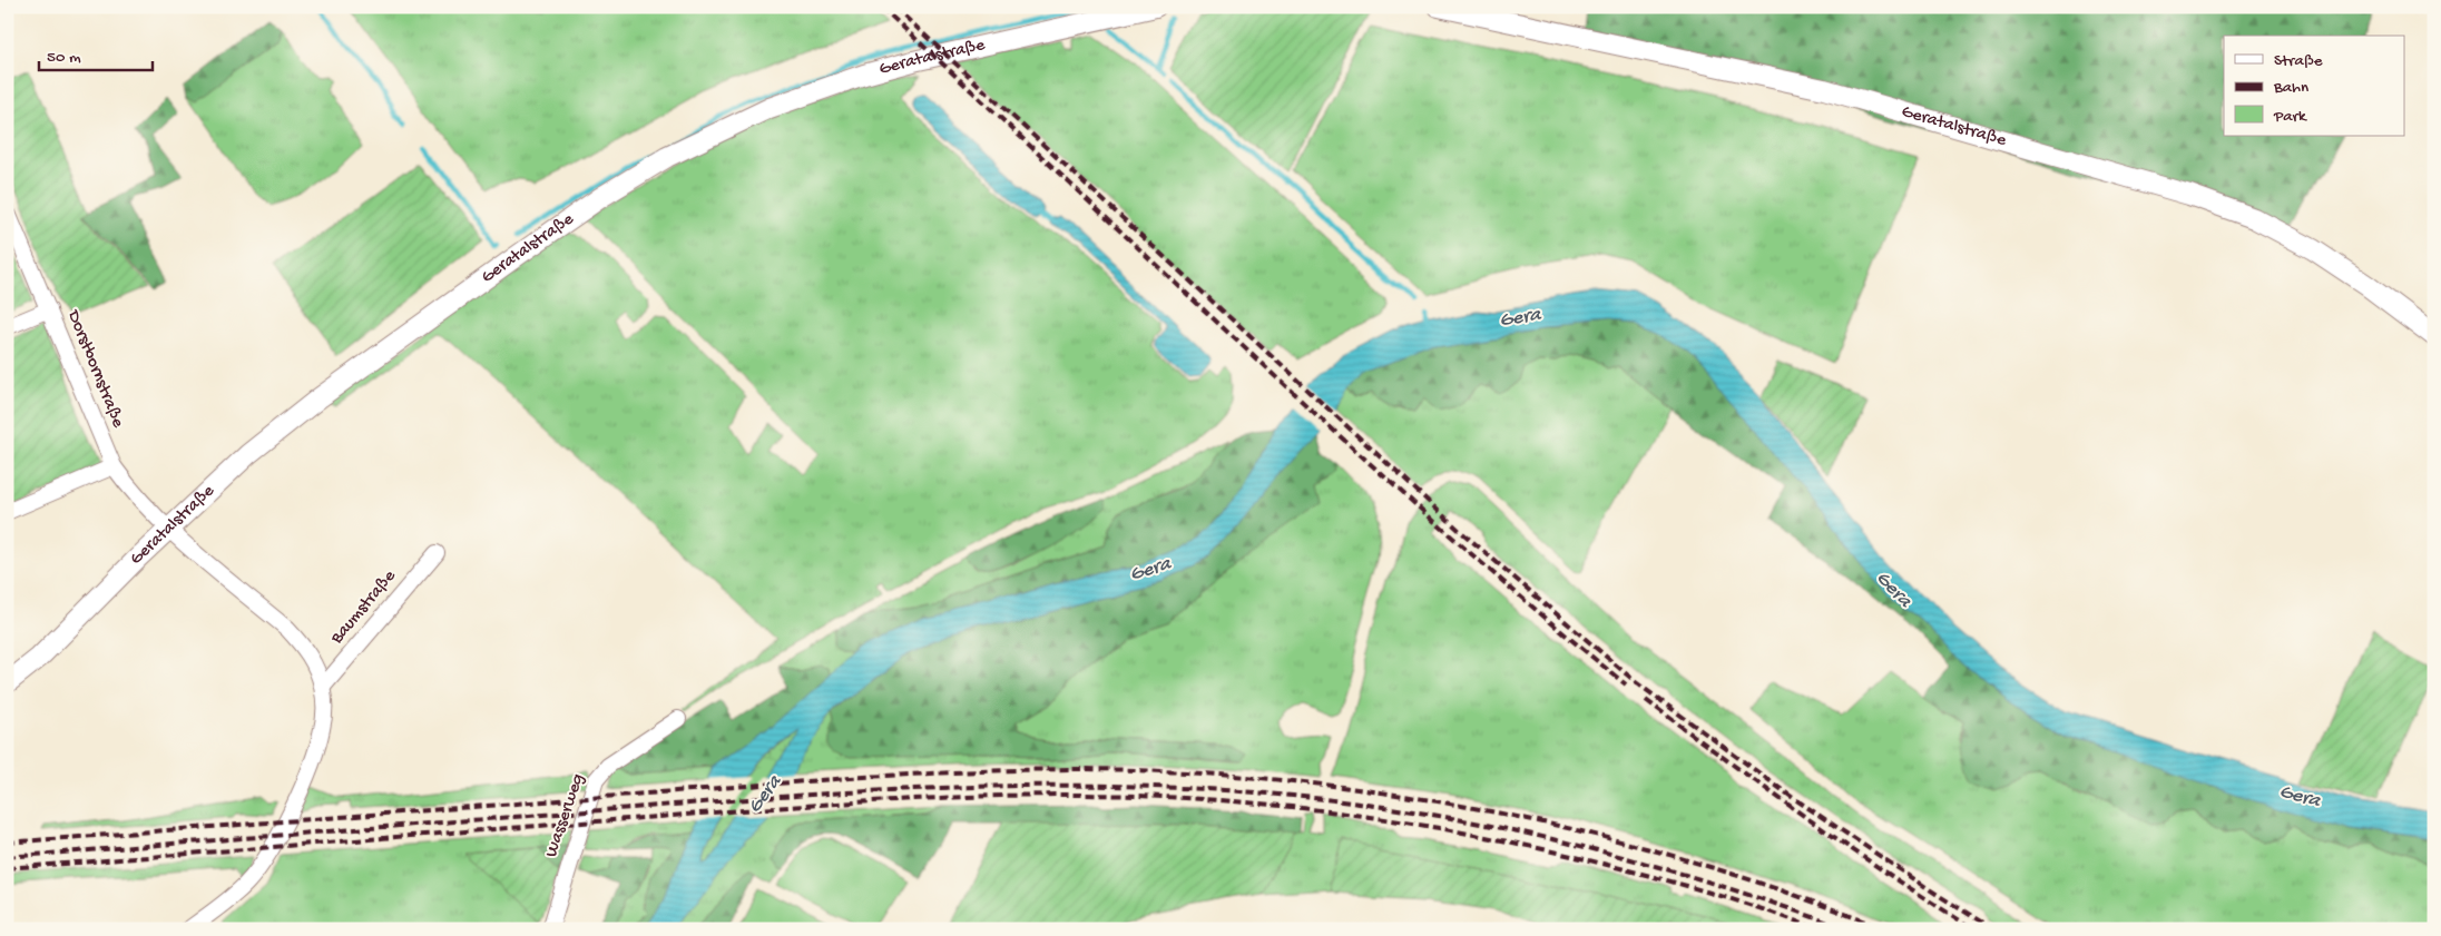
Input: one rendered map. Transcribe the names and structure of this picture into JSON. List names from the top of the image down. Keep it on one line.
{"streets":{"street":["Geratalstraße","Dorstbornstraße","Baumstraße","Wasserweg"]},"crossings":[["Geratalstraße","Dorstbornstraße"],["Dorstbornstraße","Baumstraße"]],"water":["Gera"],"legend":["Straße","Bahn","Park"],"scale_bar":"50 m"}
